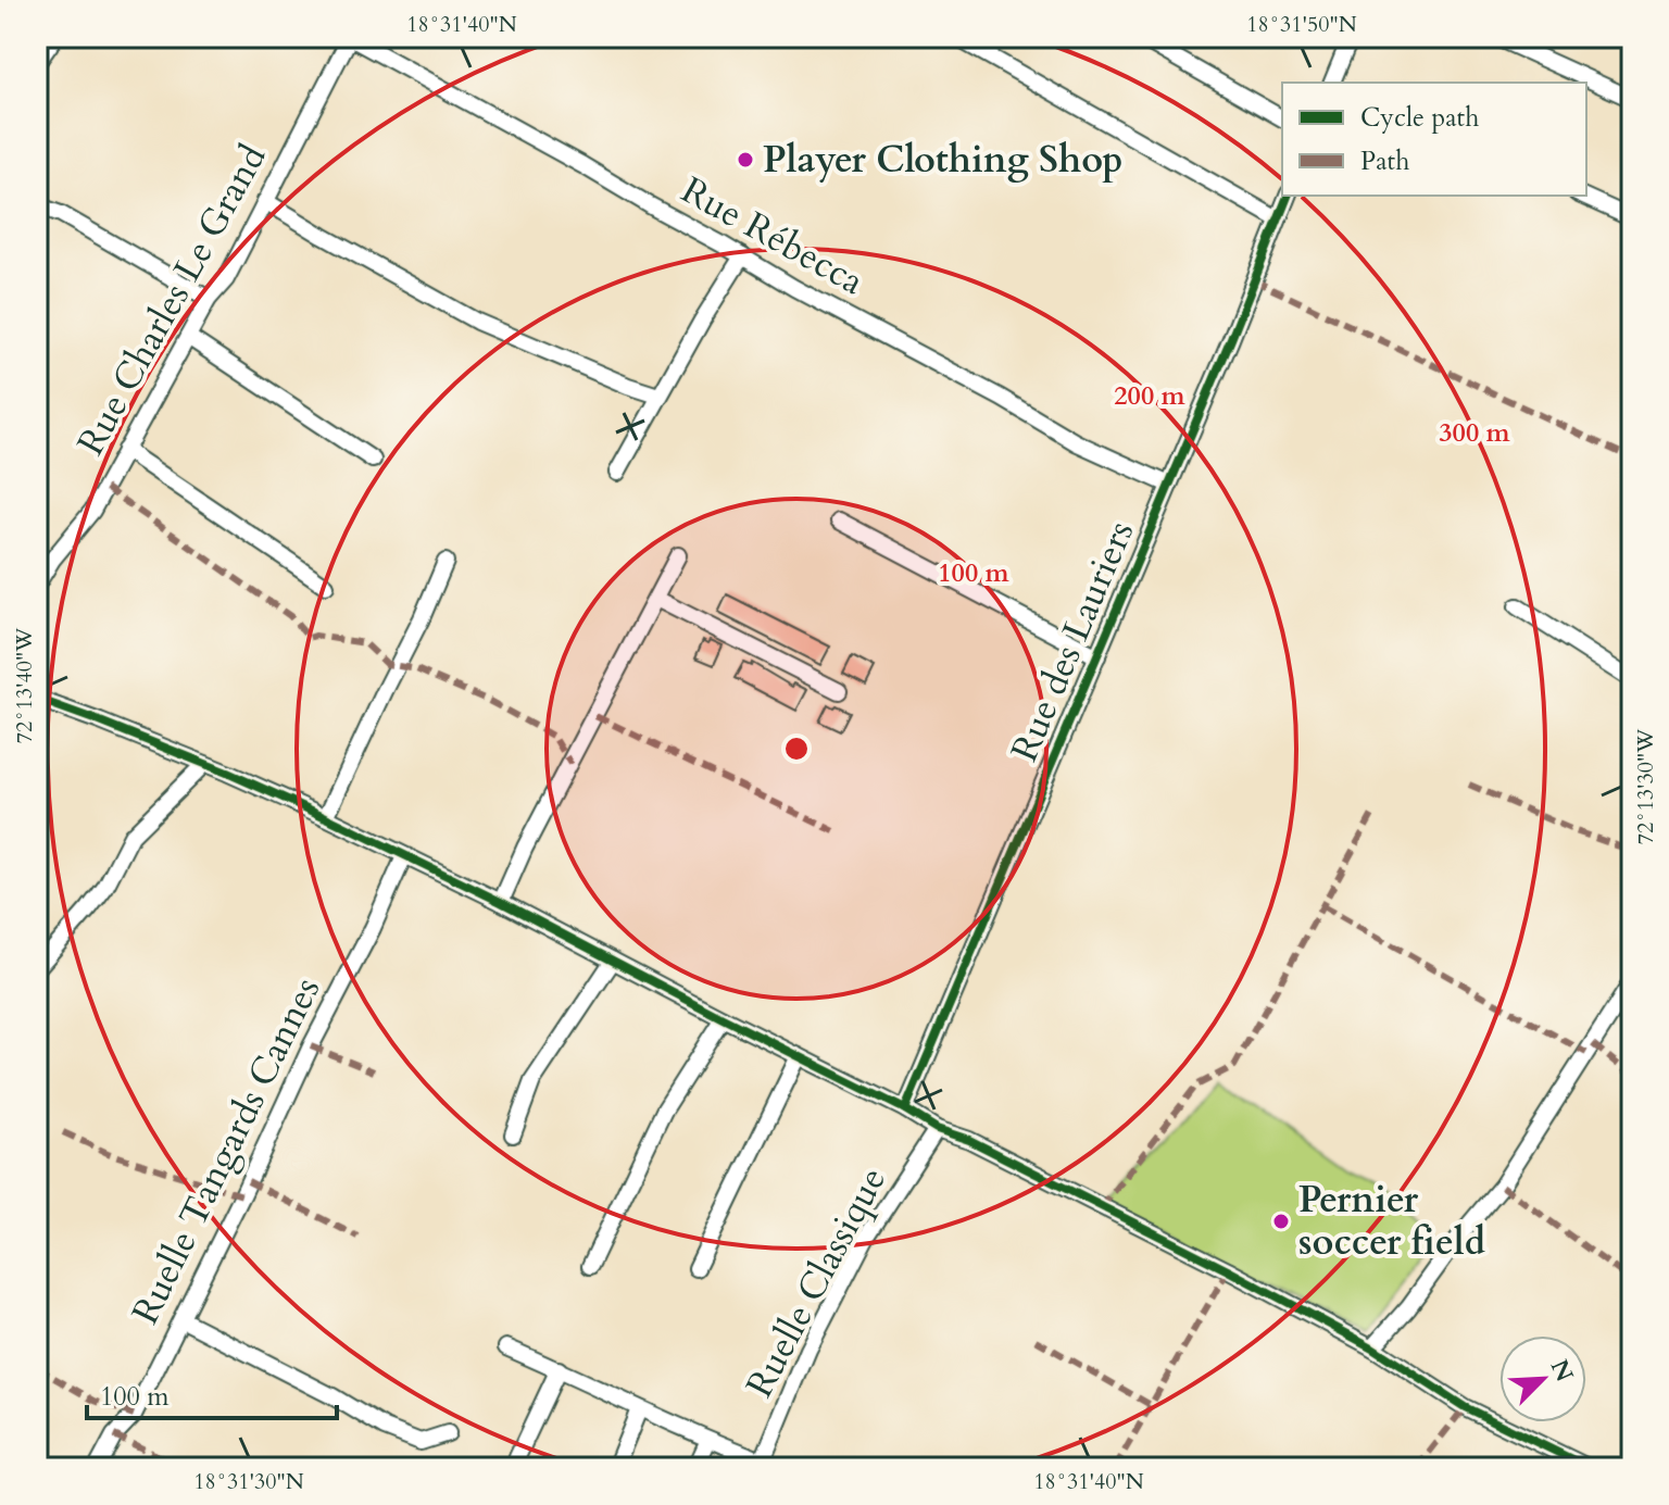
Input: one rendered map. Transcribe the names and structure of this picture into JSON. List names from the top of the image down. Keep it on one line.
{"streets":{"street":["Rue Rébecca","Rue Charles Le Grand","Rue des Lauriers","Ruelle Tangards Cannes","Ruelle Classique"]},"crossings":[["Rue Rébecca","Rue Charles Le Grand"],["Rue Rébecca","Rue des Lauriers"]],"places":["Player Clothing Shop","Pernier soccer field"],"legend":["Cycle path","Path"],"scale_bar":"100 m","north":"top right","coordinates":["18°31'40\"N","18°31'50\"N","72°13'40\"W","72°13'30\"W","18°31'30\"N"],"rings":["200 m","300 m","100 m"]}
